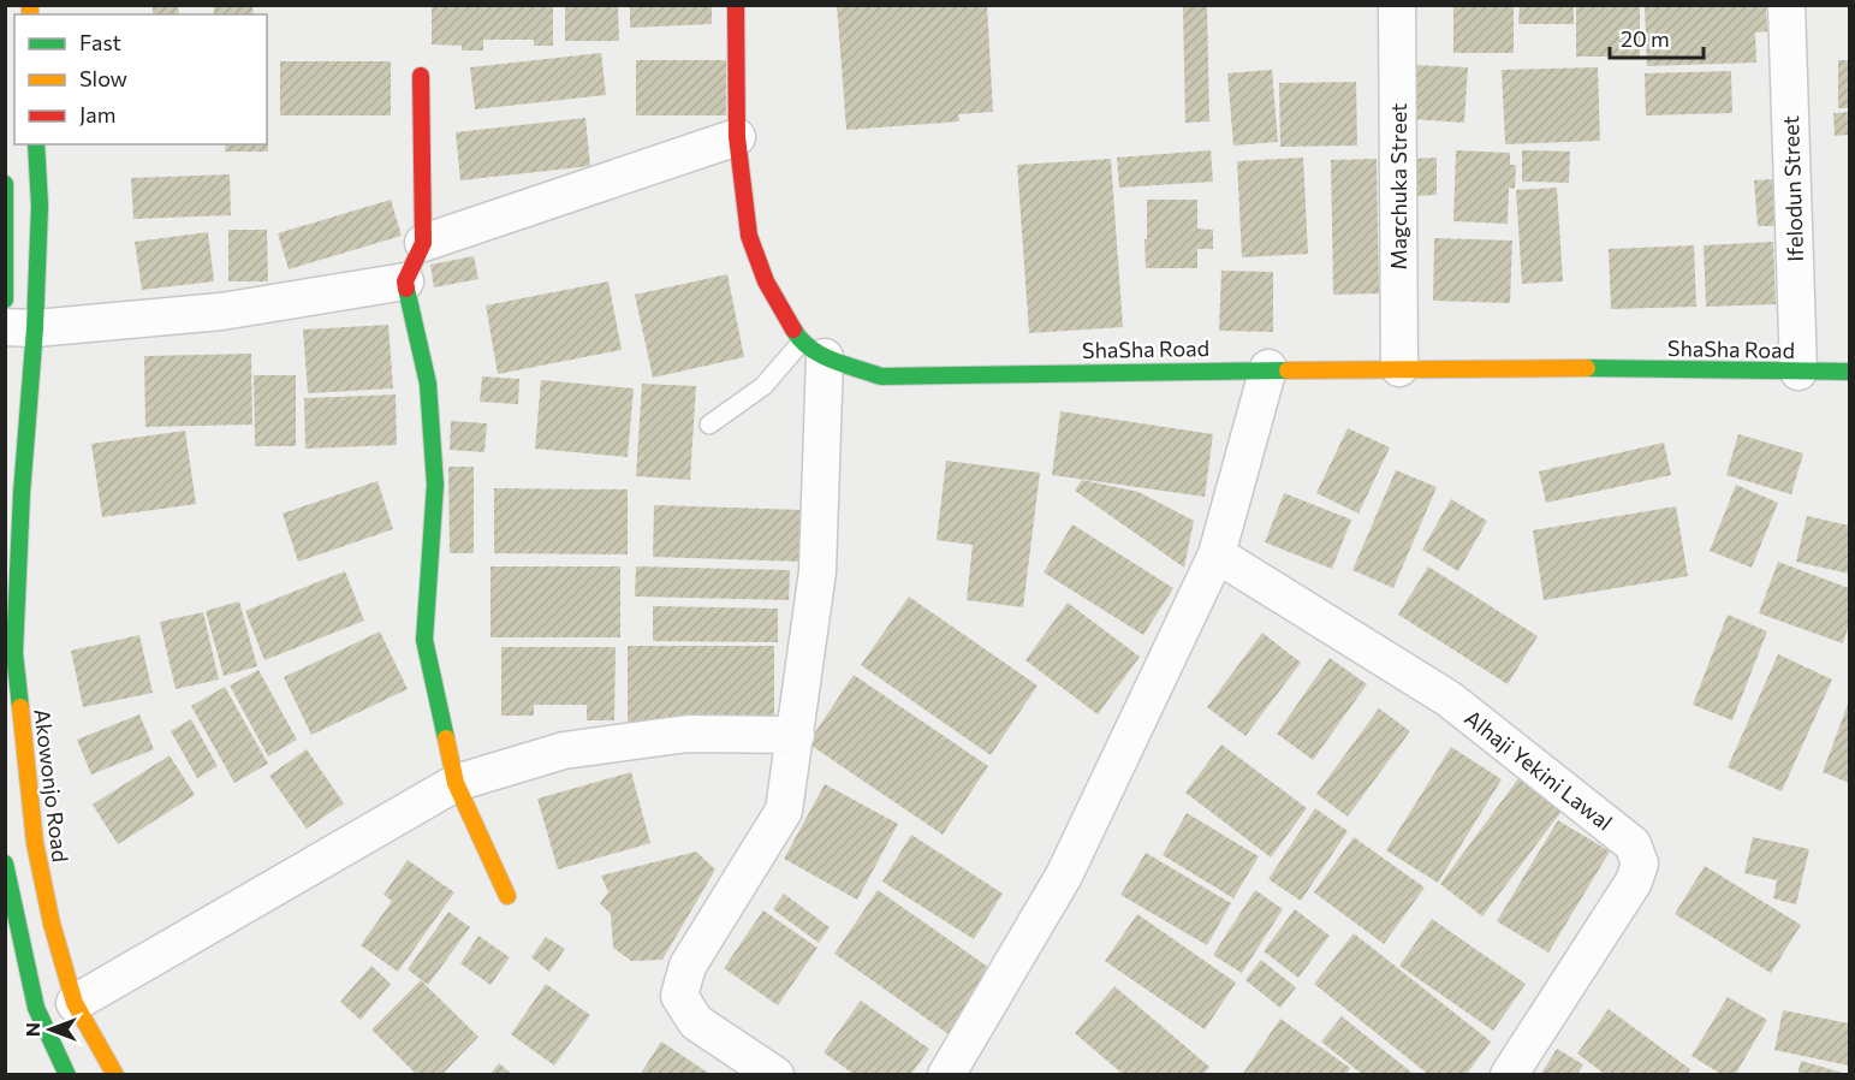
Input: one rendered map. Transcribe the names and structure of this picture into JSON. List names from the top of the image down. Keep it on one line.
{"streets":{"street":["Magchuka Street","Ifelodun Street","ShaSha Road","Alhaji Yekini Lawal","Akowonjo Road"]},"crossings":[["Magchuka Street","ShaSha Road"],["Ifelodun Street","ShaSha Road"]],"legend":["Fast","Slow","Jam"],"scale_bar":"20 m","north":"left"}
